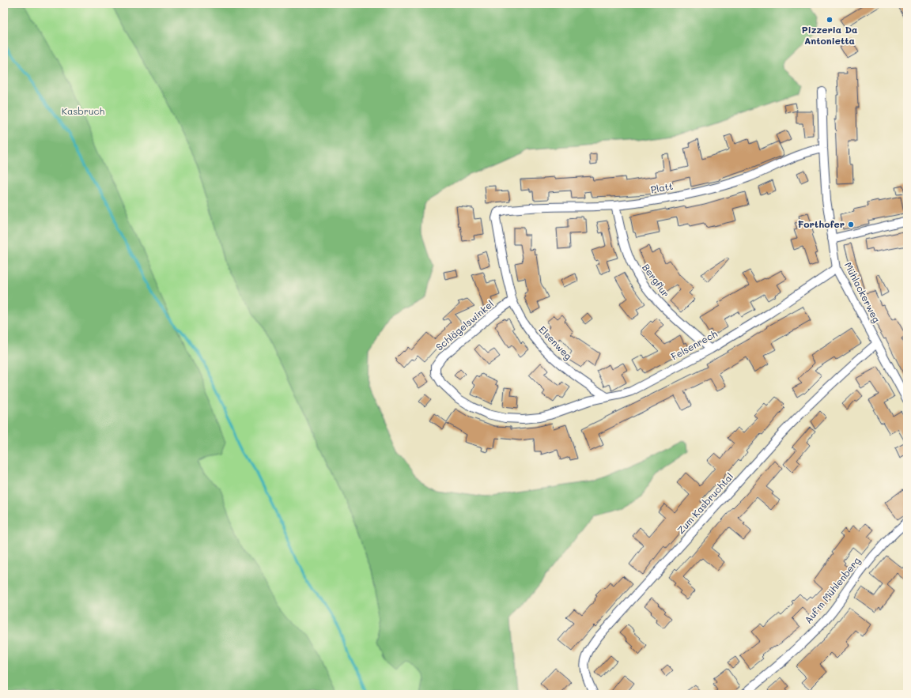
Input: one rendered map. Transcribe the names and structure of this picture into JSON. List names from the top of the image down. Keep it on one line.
{"streets":{"street":["Platt","Bergflur","Mühlackerweg","Schlägelswinkel","Elsenweg","Felsenrech","Zum Kasbruchtal","Auf'm Mühlenberg"]},"crossings":[["Platt","Bergflur"],["Platt","Mühlackerweg"],["Platt","Elsenweg"],["Bergflur","Felsenrech"],["Mühlackerweg","Felsenrech"],["Mühlackerweg","Zum Kasbruchtal"],["Schlägelswinkel","Elsenweg"],["Schlägelswinkel","Felsenrech"],["Elsenweg","Felsenrech"]],"parks":["Kasbruch"],"places":["Pizzeria Da Antonietta","Forthofer"]}
